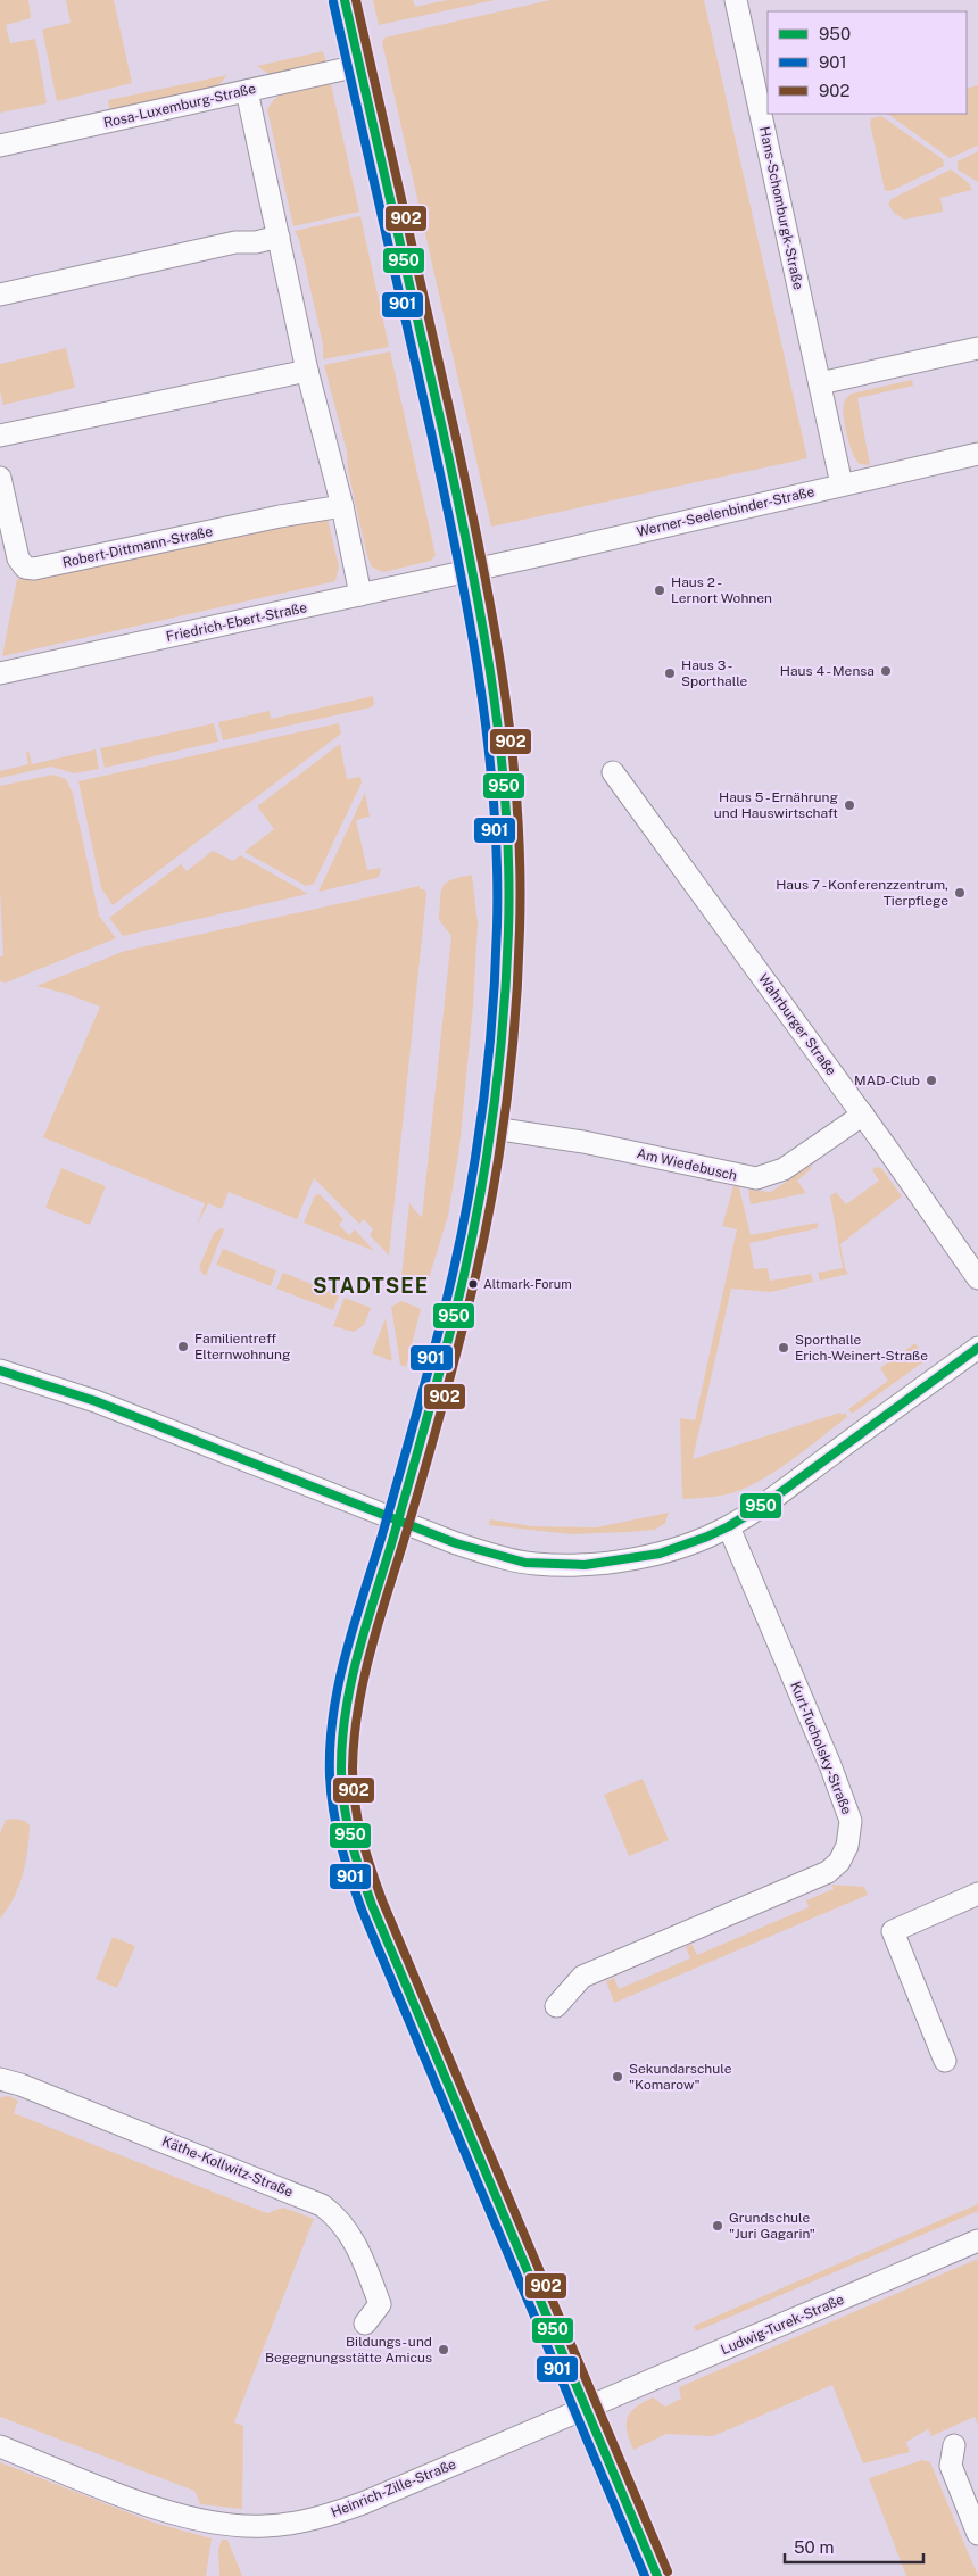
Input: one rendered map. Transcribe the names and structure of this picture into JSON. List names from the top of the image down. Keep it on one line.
{"streets":{"street":["Rosa-Luxemburg-Straße","Hans-Schomburgk-Straße","Werner-Seelenbinder-Straße","Robert-Dittmann-Straße","Friedrich-Ebert-Straße","Wahrburger Straße","Am Wiedebusch","Kurt-Tucholsky-Straße","Käthe-Kollwitz-Straße","Ludwig-Turek-Straße","Heinrich-Zille-Straße"]},"crossings":[["Hans-Schomburgk-Straße","Werner-Seelenbinder-Straße"],["Werner-Seelenbinder-Straße","Friedrich-Ebert-Straße"],["Wahrburger Straße","Am Wiedebusch"],["Ludwig-Turek-Straße","Heinrich-Zille-Straße"]],"districts":["STADTSEE"],"places":["Haus 2 - Lernort Wohnen","Haus 4 - Mensa","Haus 3 - Sporthalle","Haus 5 - Ernährung und Hauswirtschaft","Haus 7 - Konferenzzentrum, Tierpflege","MAD-Club","Altmark-Forum","Familientreff Elternwohnung","Sporthalle Erich-Weinert-Straße","Sekundarschule \"Komarow\"","Grundschule \"Juri Gagarin\"","Bildungs- und Begegnungsstätte Amicus"],"lines":["transit line 950","transit line 902","transit line 901"],"legend":["950","901","902"],"scale_bar":"50 m"}
